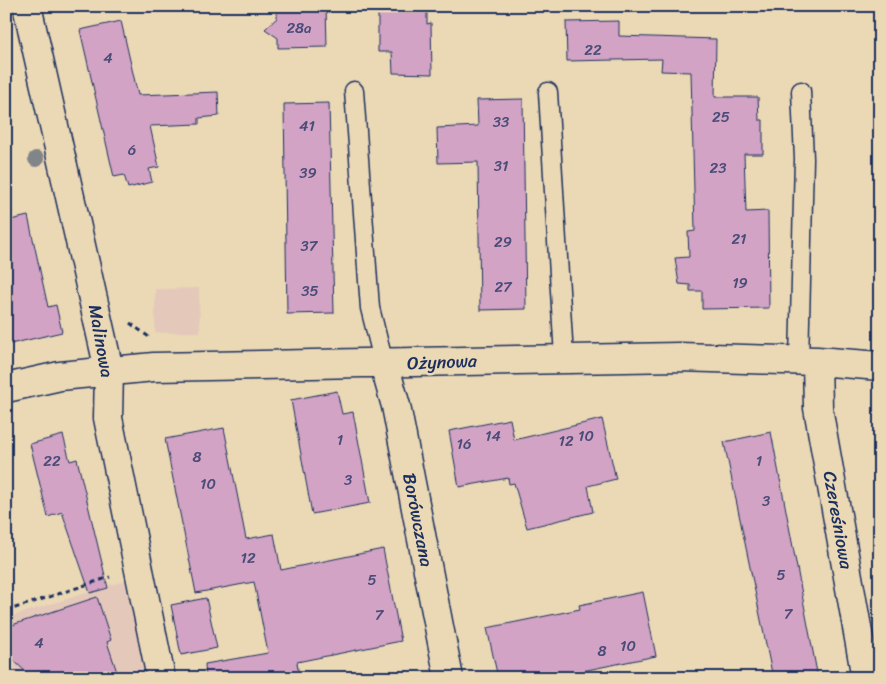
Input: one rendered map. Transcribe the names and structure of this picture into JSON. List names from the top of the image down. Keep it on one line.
{"streets":{"street":["Malinowa","Ożynowa","Borówczana","Czereśniowa"]},"crossings":[["Malinowa","Ożynowa"],["Ożynowa","Borówczana"],["Ożynowa","Czereśniowa"]],"house_numbers":["28a","22","4","25","33","41","6","31","23","39","21","29","37","19","27","35","14","10","1","12","16","8","22","1","3","10","3","12","5","5","7","7","4","10","8"]}
